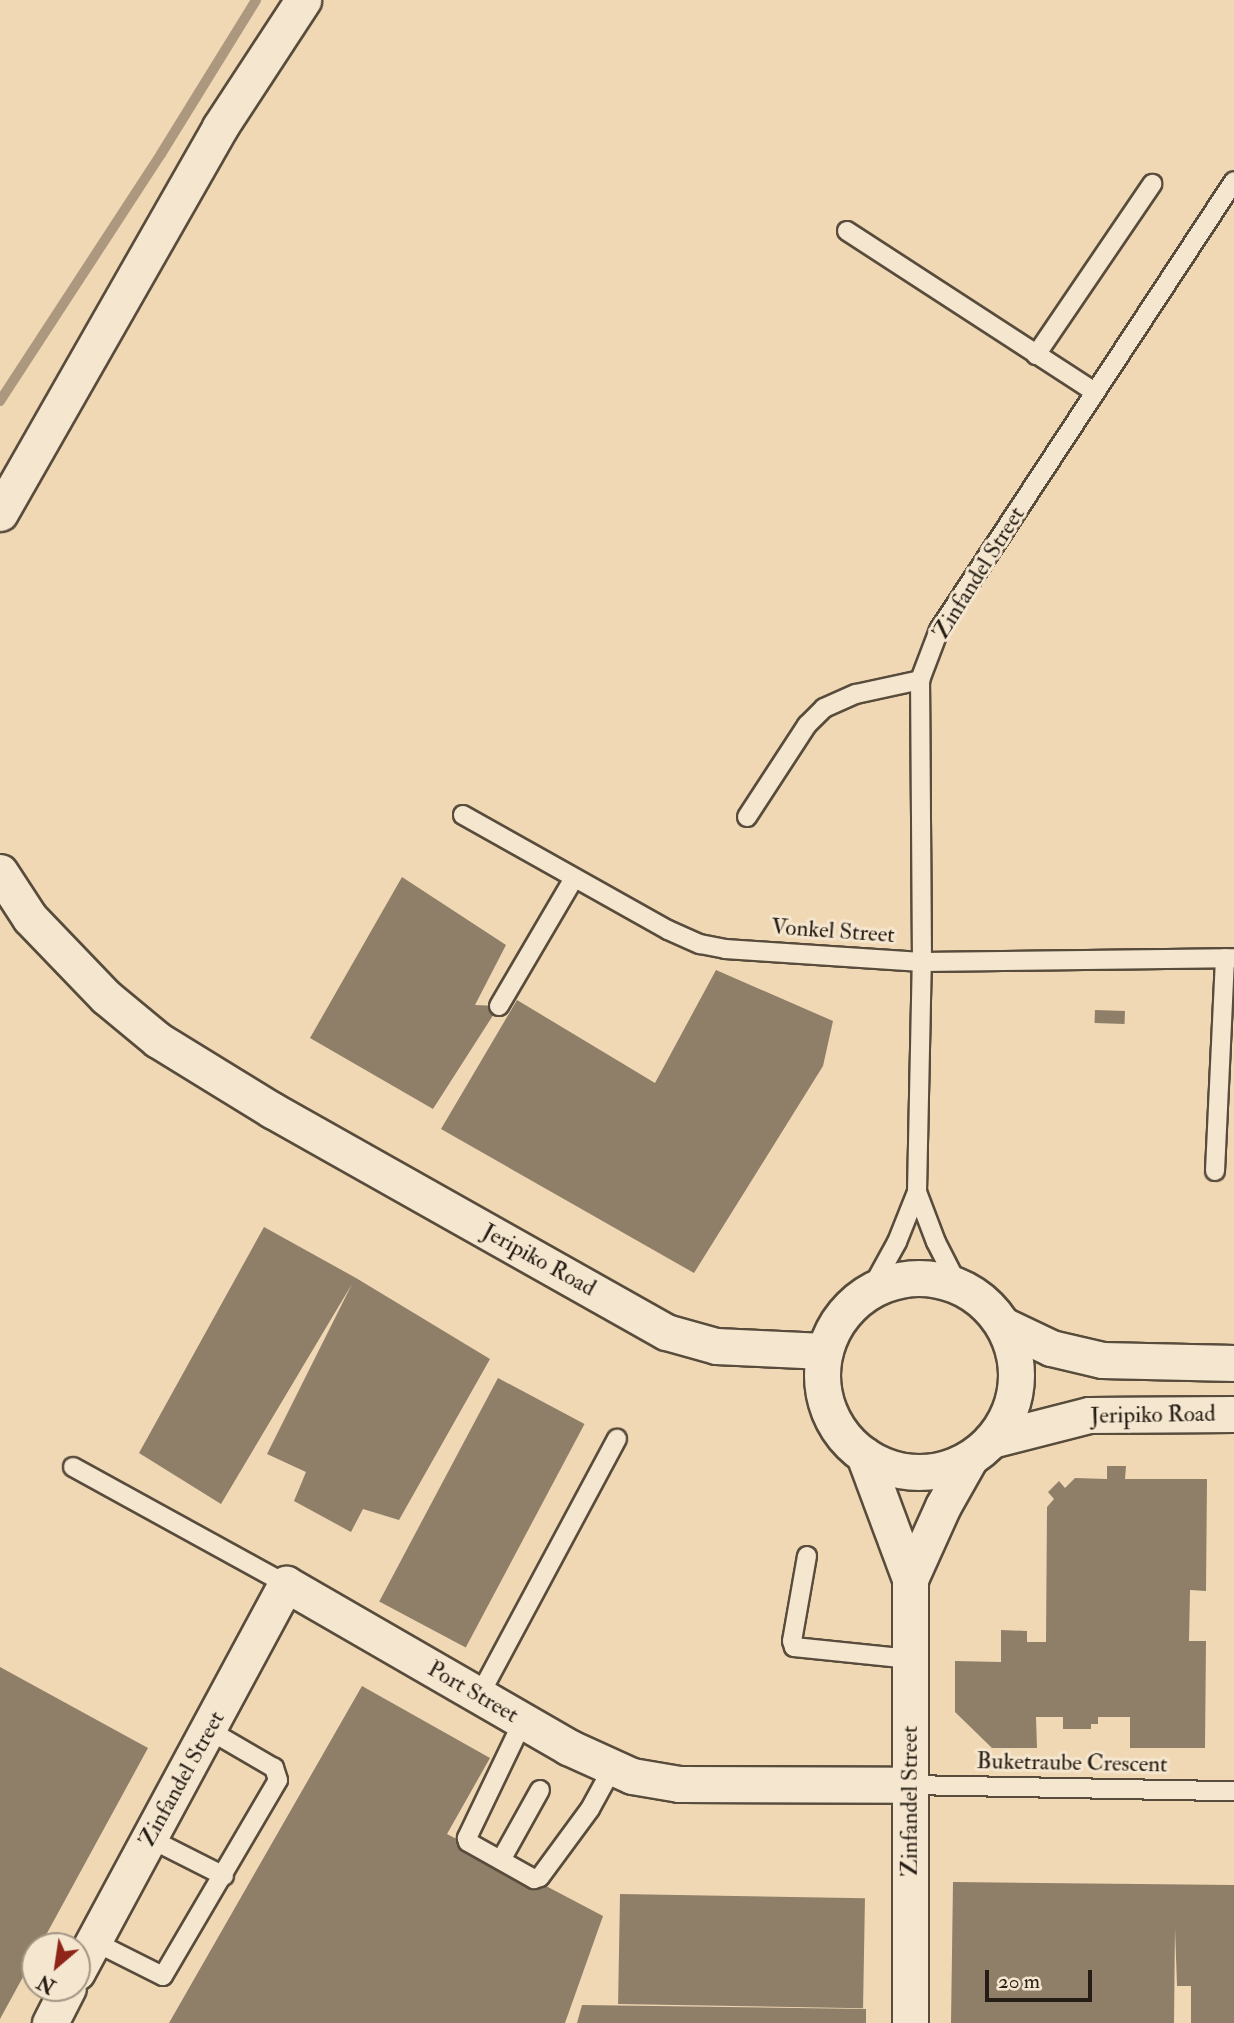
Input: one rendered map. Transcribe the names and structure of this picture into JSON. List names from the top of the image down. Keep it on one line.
{"streets":{"street":["Zinfandel Street","Jeripiko Road","Port Street"],"lane":["Vonkel Street","Buketraube Crescent"]},"crossings":[["Zinfandel Street","Vonkel Street"],["Zinfandel Street","Jeripiko Road"],["Zinfandel Street","Port Street"],["Zinfandel Street","Buketraube Crescent"],["Port Street","Buketraube Crescent"]],"scale_bar":"20 m","north":"bottom left"}
